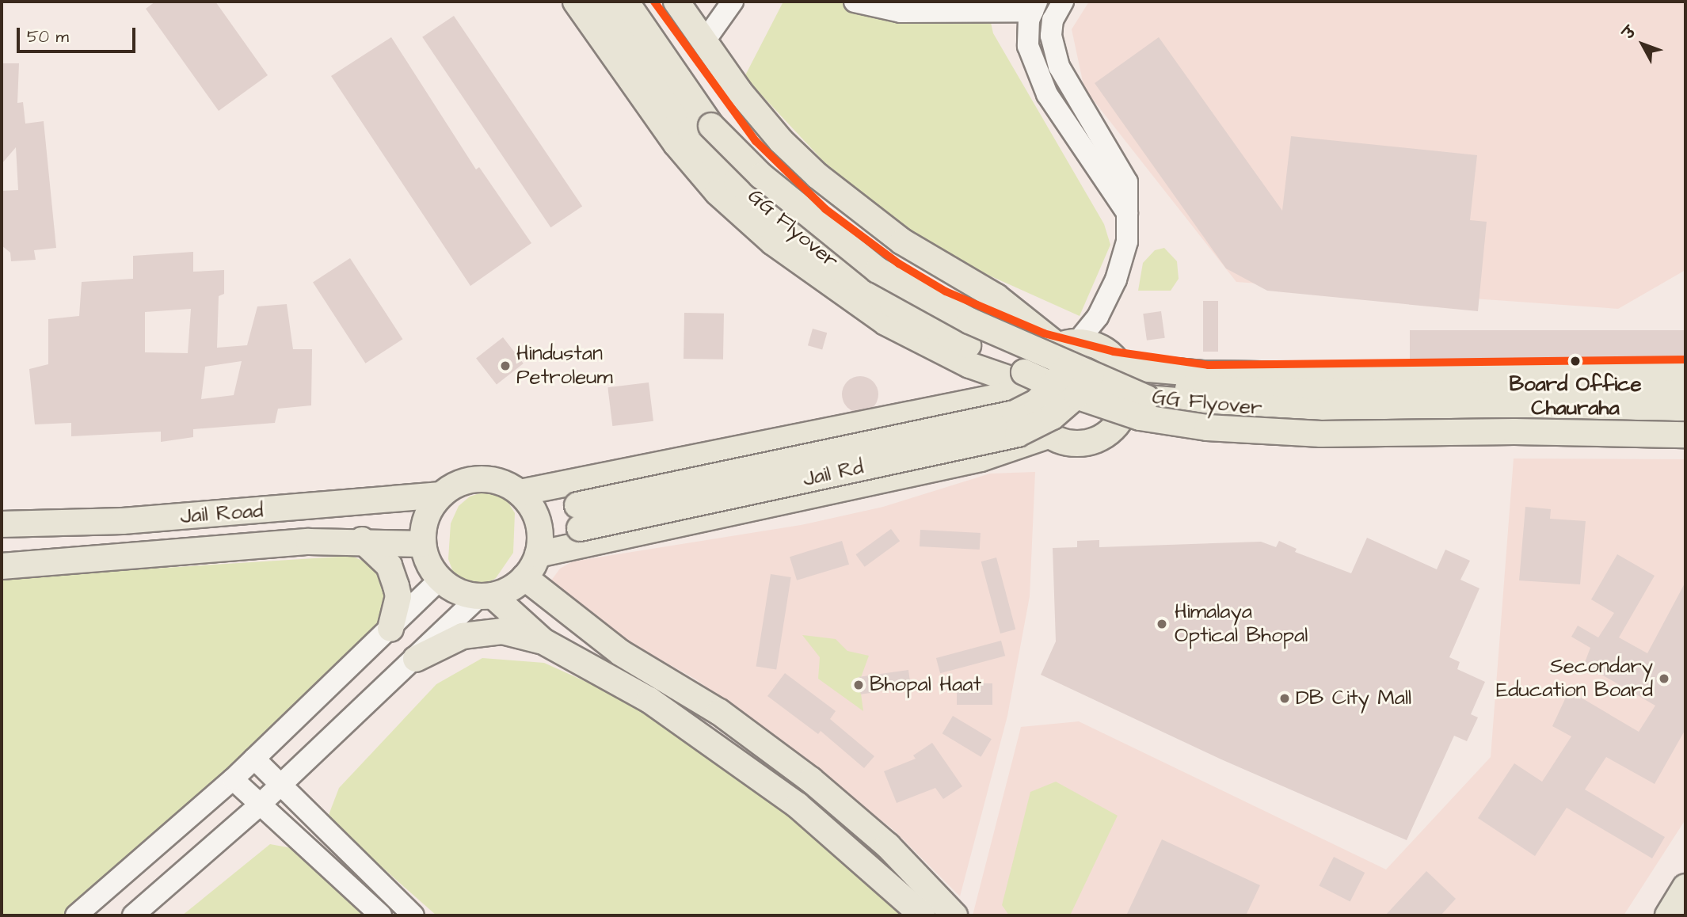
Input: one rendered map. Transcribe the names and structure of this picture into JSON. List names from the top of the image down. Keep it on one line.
{"streets":{"main road":["GG Flyover","Jail Rd","Jail Road"]},"crossings":[["GG Flyover","Jail Rd"]],"places":["Board Office Chauraha","Hindustan Petroleum","Himalaya Optical Bhopal","Secondary Education Board","Bhopal Haat","DB City Mall"],"scale_bar":"50 m","north":"top left"}
